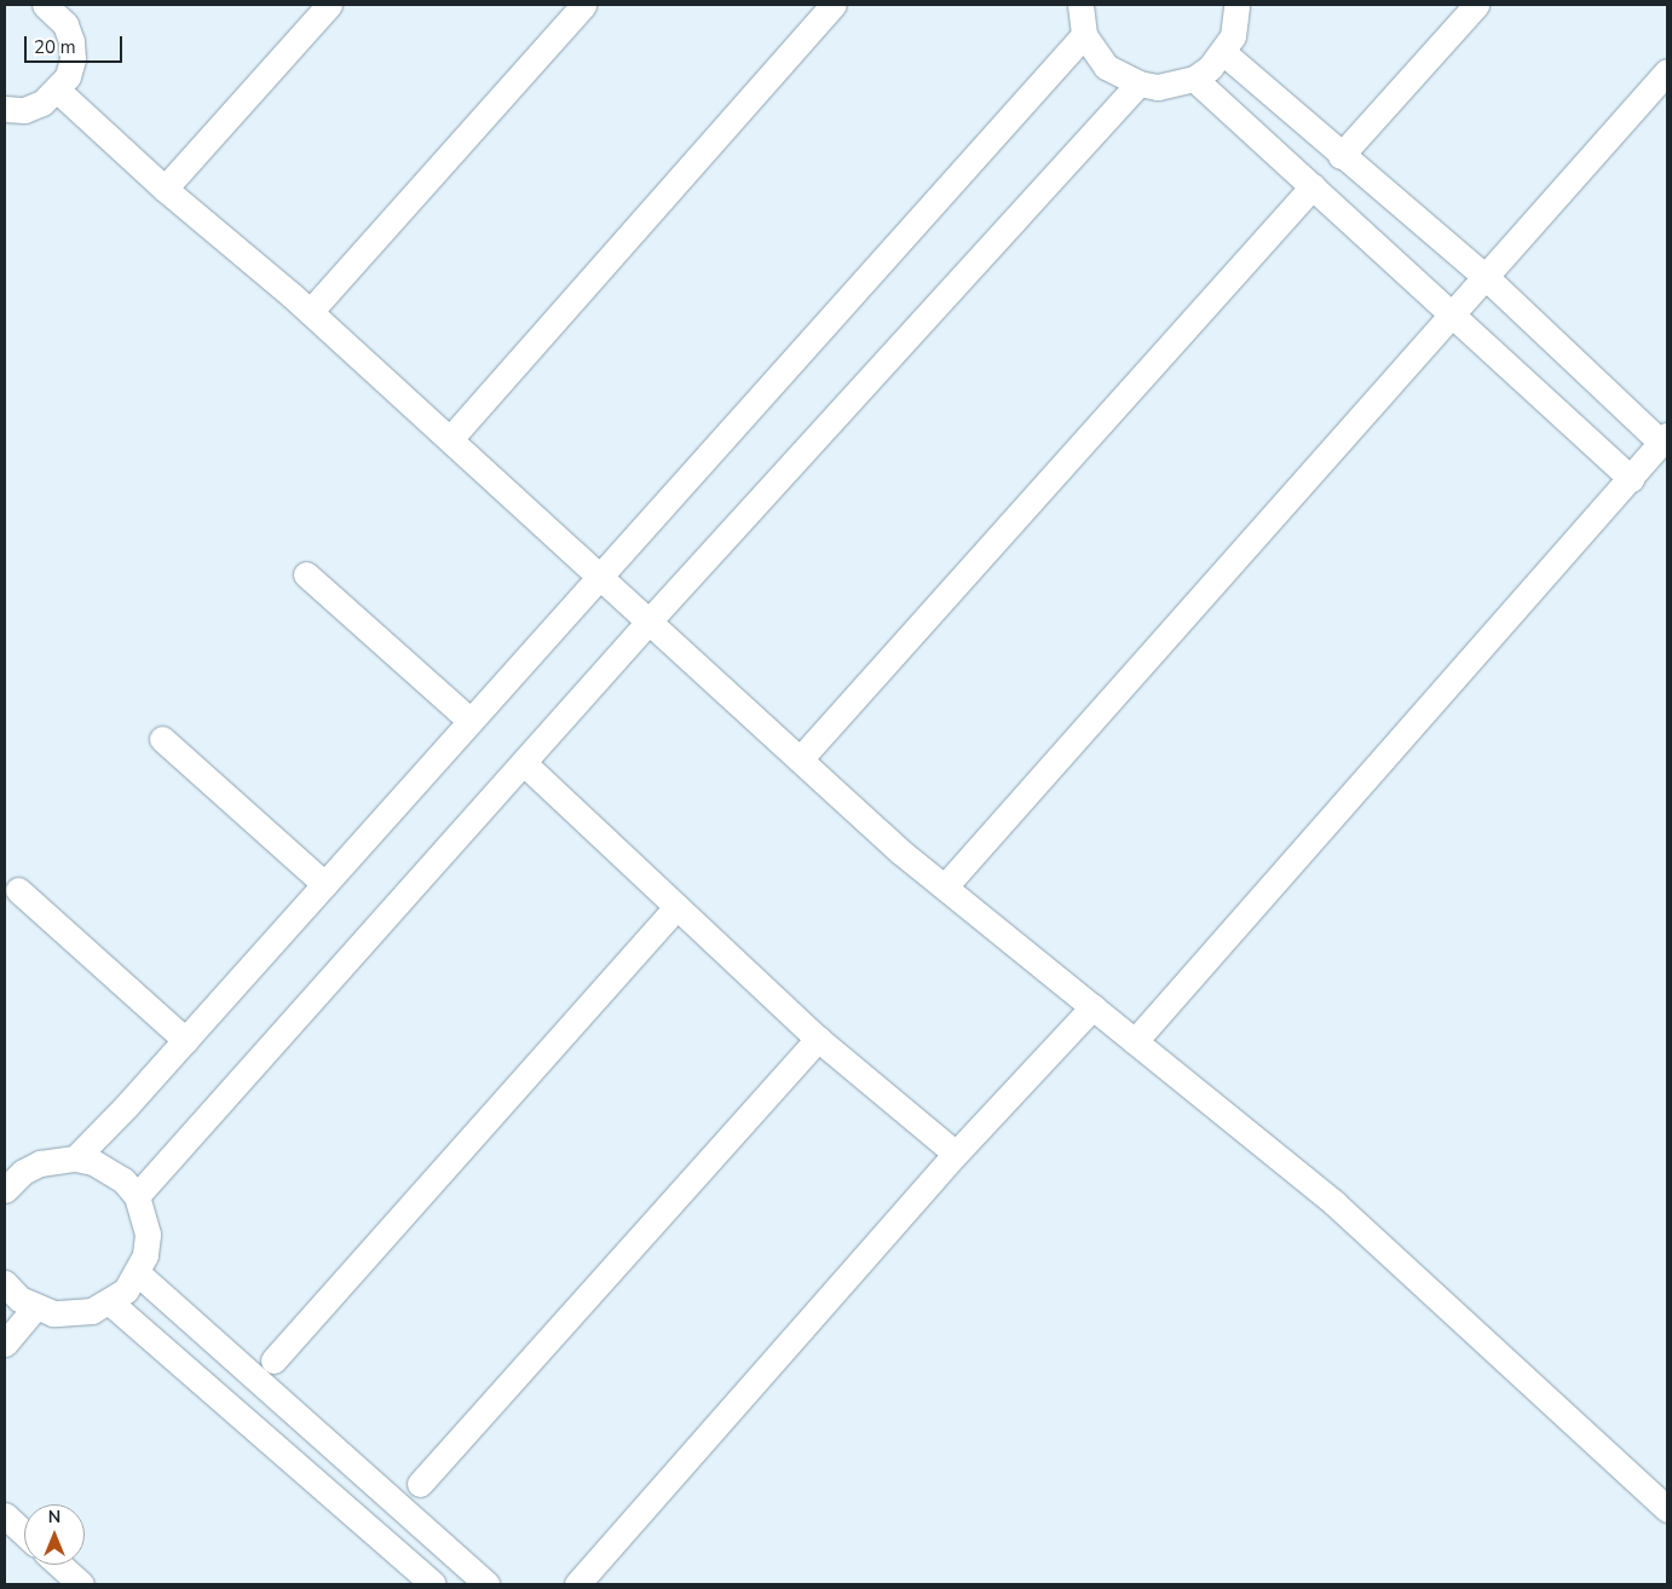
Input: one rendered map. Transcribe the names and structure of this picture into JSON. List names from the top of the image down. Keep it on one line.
{"scale_bar":"20 m","north":"top"}
